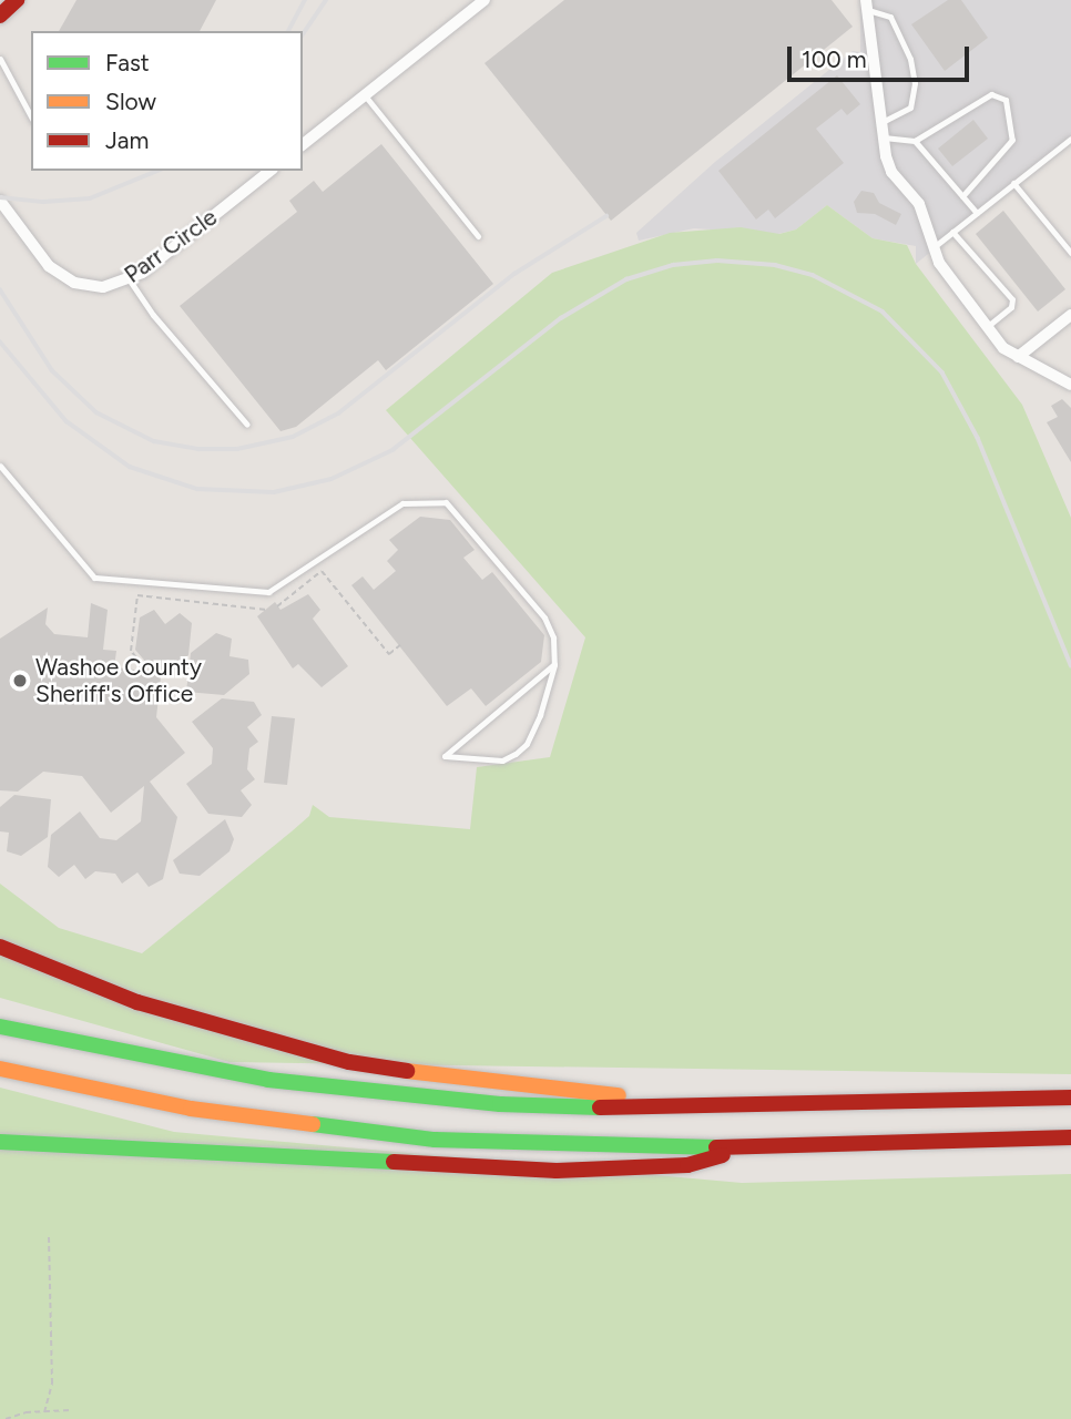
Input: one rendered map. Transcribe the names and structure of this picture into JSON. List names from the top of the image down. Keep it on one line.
{"streets":{"street":["Parr Circle"]},"places":["Washoe County Sheriff's Office"],"legend":["Fast","Slow","Jam"],"scale_bar":"100 m"}
